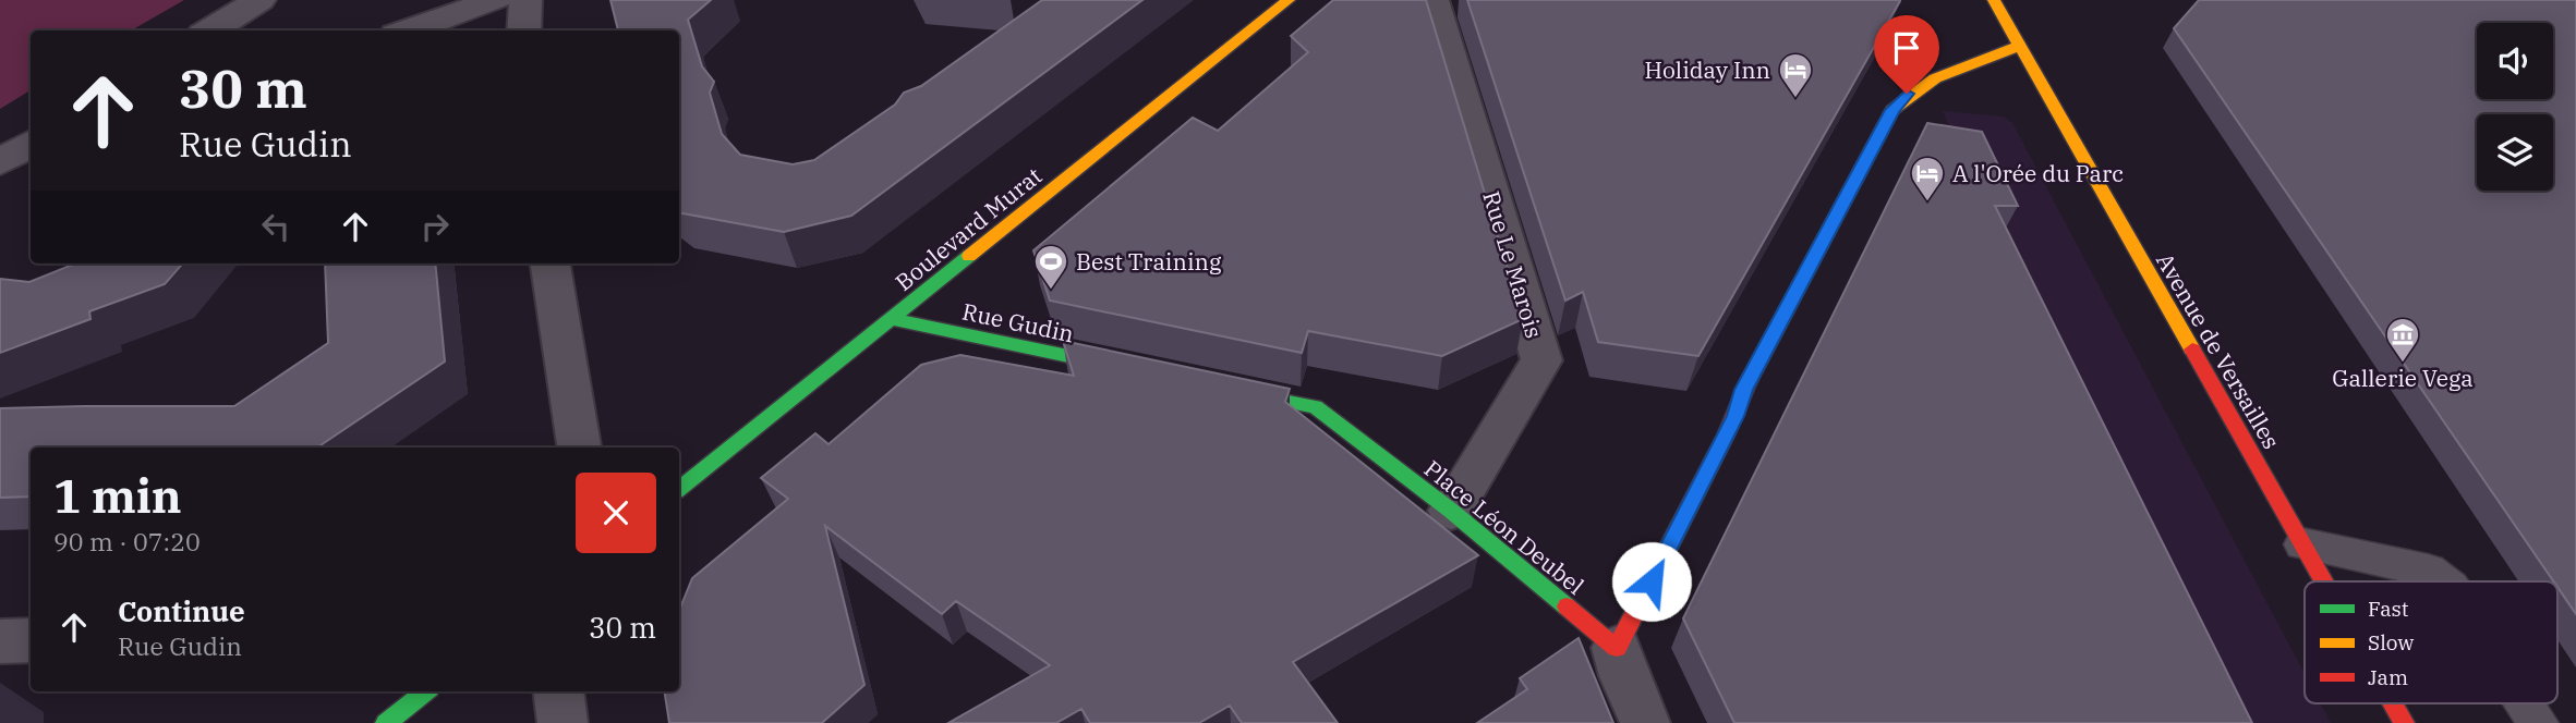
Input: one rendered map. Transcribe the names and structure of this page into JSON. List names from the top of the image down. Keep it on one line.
{"streets":{"main road":["Boulevard Murat","Rue Gudin","Avenue de Versailles","Place Léon Deubel"],"street":["Rue Le Marois"]},"crossings":[["Boulevard Murat","Rue Gudin"],["Rue Le Marois","Place Léon Deubel"]],"places":{"hotel":["Holiday Inn","A l'Orée du Parc"],"sports":["Best Training"],"museum":["Gallerie Vega"]},"legend":["Fast","Slow","Jam"],"page":{"turn":["30 m","Rue Gudin"],"heading":["1 min","90 m · 07:20"],"list":[{"name":"Continue","note":"Rue Gudin","value":"30 m"}]}}
